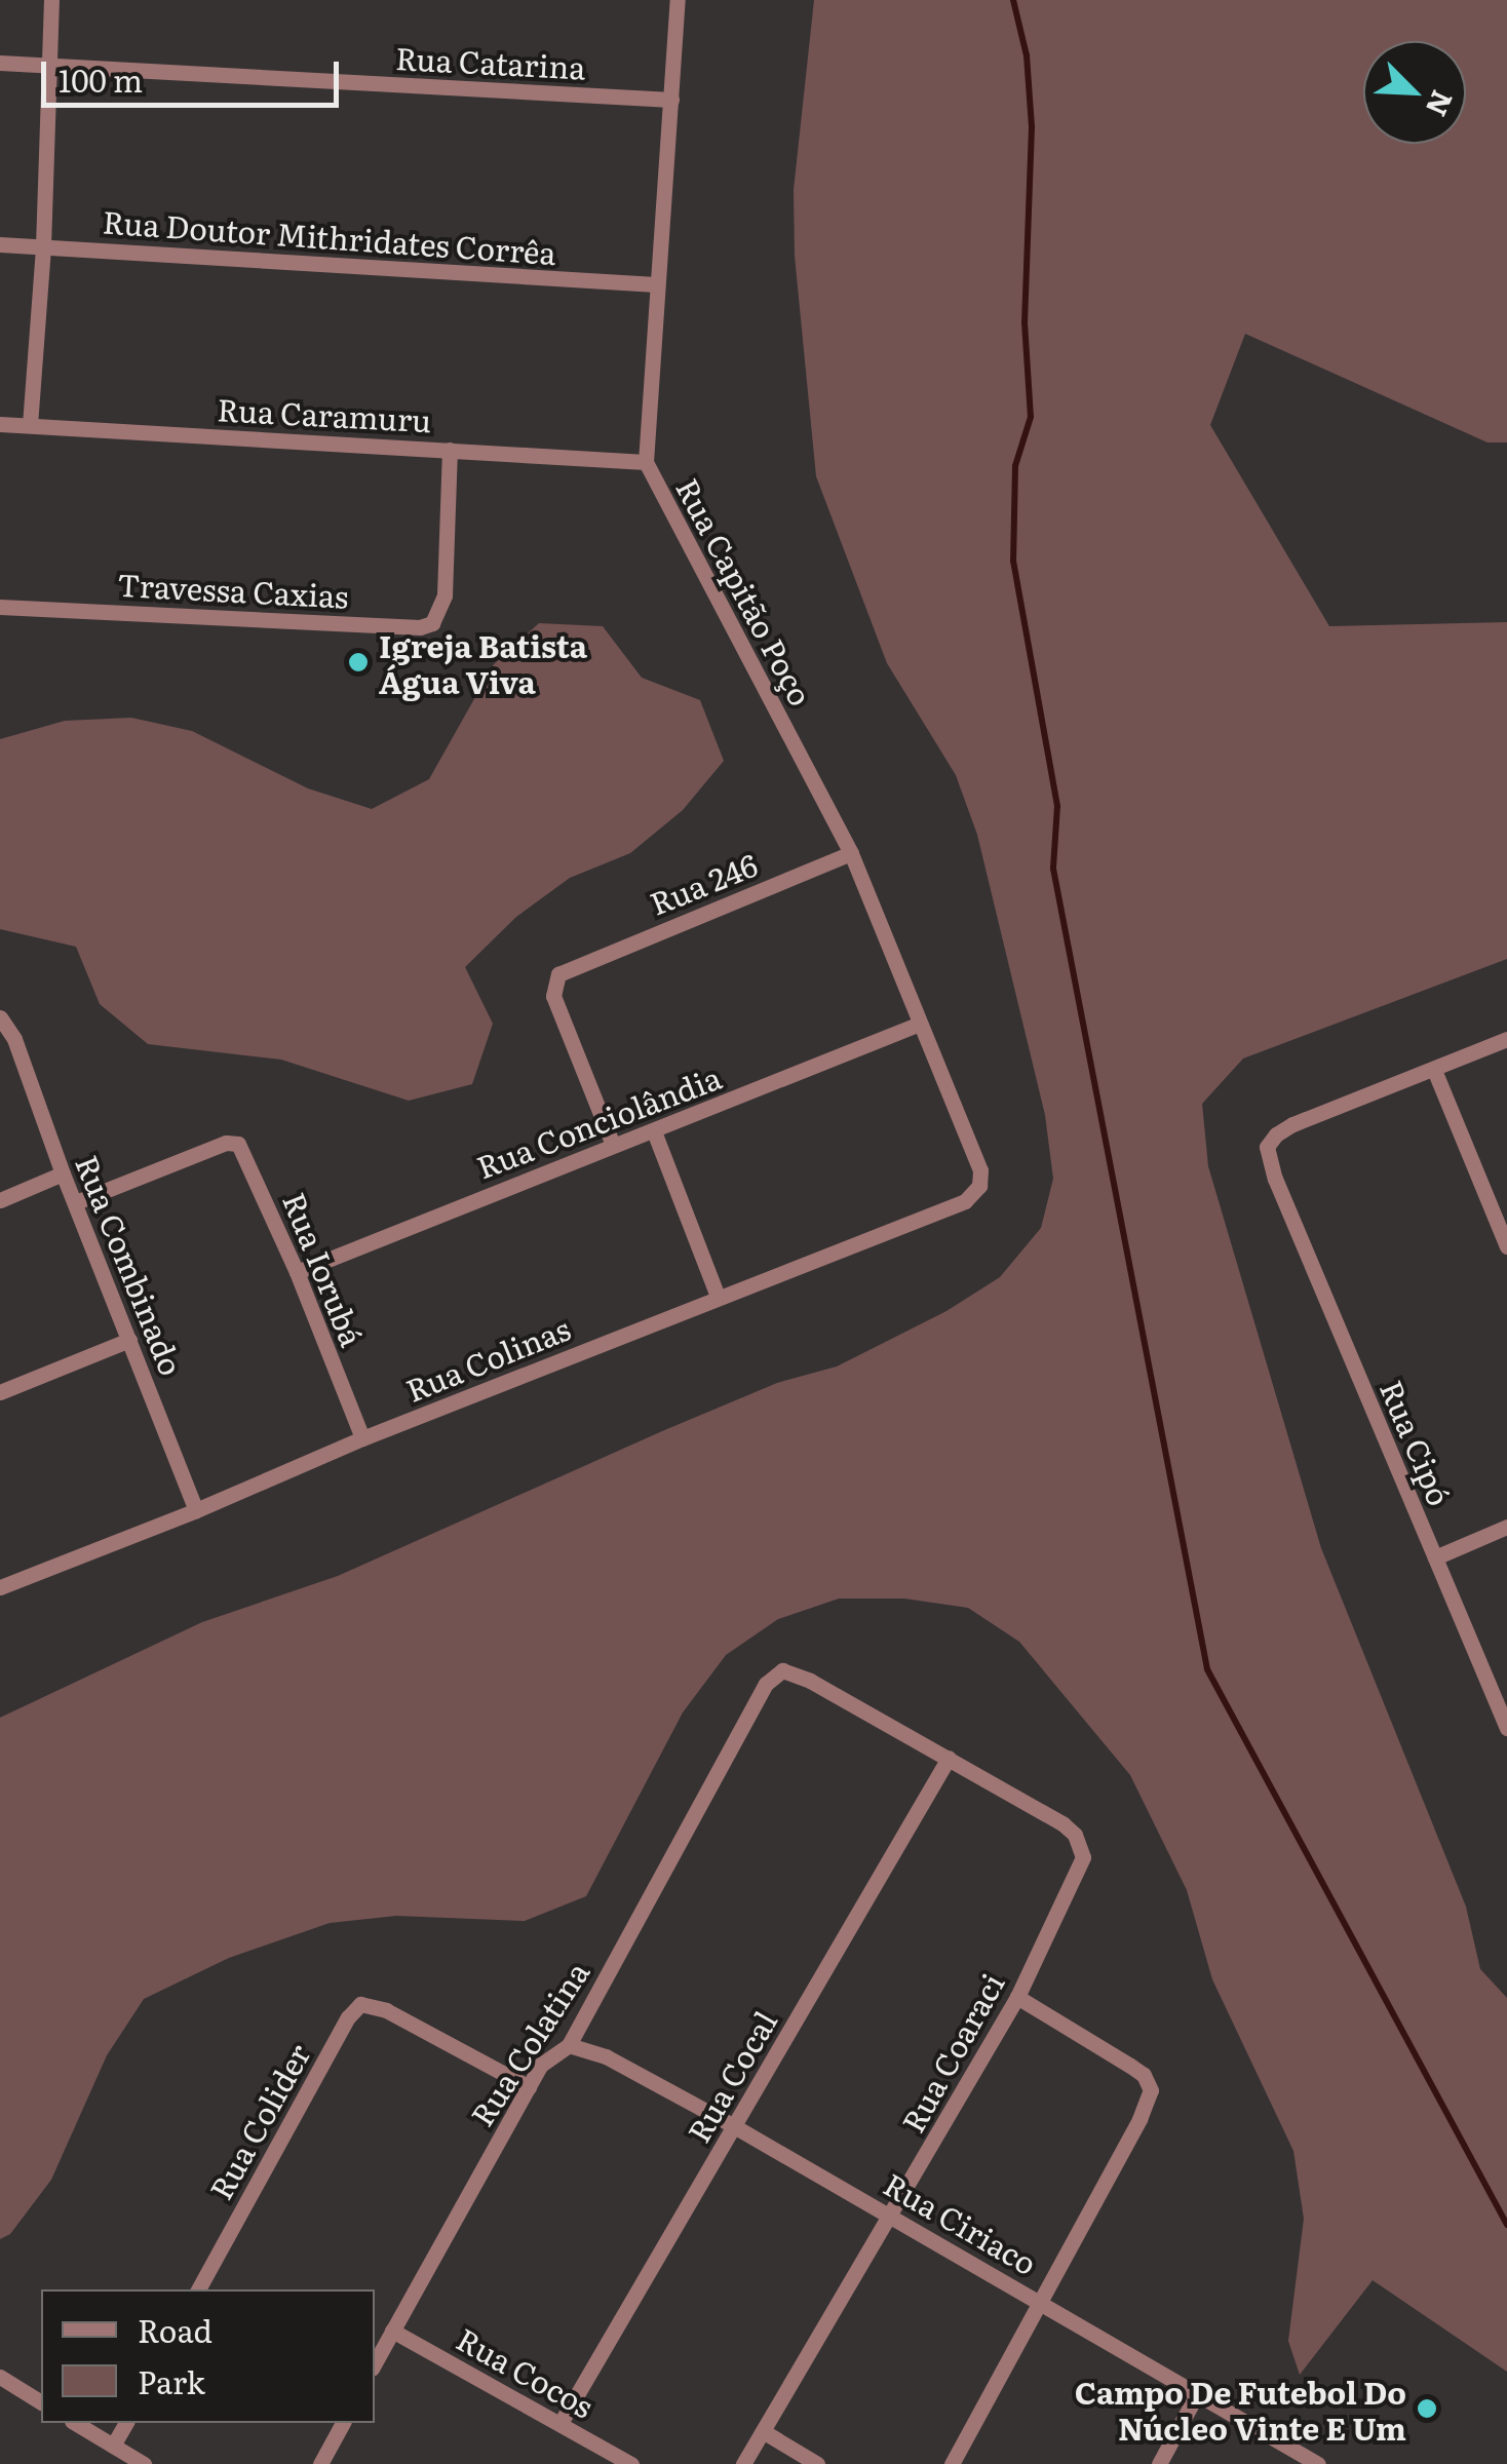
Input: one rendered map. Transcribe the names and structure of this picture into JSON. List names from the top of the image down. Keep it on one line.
{"streets":{"street":["Rua Catarina","Rua Doutor Mithridates Corrêa","Rua Caramuru","Travessa Caxias","Rua Capitão Poço","Rua 246","Rua Conciolândia","Rua Combinado","Rua Iorubá","Rua Colinas","Rua Cipó","Rua Colatina","Rua Coaraci","Rua Cocal","Rua Colider","Rua Ciriaco","Rua Cocos"]},"crossings":[["Rua Catarina","Rua Capitão Poço"],["Rua Doutor Mithridates Corrêa","Rua Capitão Poço"],["Rua Caramuru","Travessa Caxias"],["Rua Caramuru","Rua Capitão Poço"],["Rua Capitão Poço","Rua 246"],["Rua Capitão Poço","Rua Conciolândia"],["Rua Capitão Poço","Rua Colinas"],["Rua 246","Rua Conciolândia"],["Rua Conciolândia","Rua Iorubá"],["Rua Combinado","Rua Iorubá"],["Rua Combinado","Rua Colinas"],["Rua Iorubá","Rua Colinas"],["Rua Colatina","Rua Coaraci"],["Rua Colatina","Rua Cocal"],["Rua Colatina","Rua Colider"],["Rua Colatina","Rua Ciriaco"],["Rua Colatina","Rua Cocos"],["Rua Coaraci","Rua Cocal"],["Rua Coaraci","Rua Ciriaco"],["Rua Cocal","Rua Ciriaco"],["Rua Cocal","Rua Cocos"]],"places":["Igreja Batista Água Viva","Campo De Futebol Do Núcleo Vinte E Um"],"legend":["Road","Park"],"scale_bar":"100 m","north":"bottom right"}
